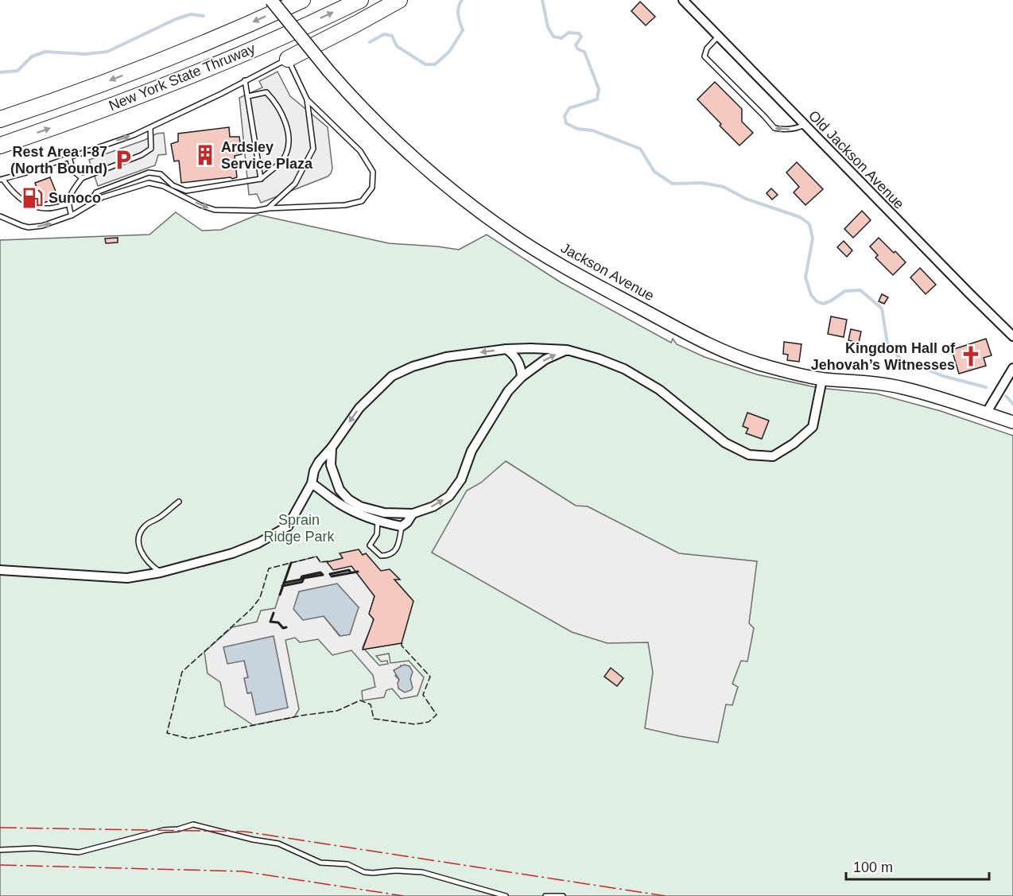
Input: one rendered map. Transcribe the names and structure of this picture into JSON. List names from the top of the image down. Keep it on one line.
{"streets":{"highway":["New York State Thruway"],"main road":["Jackson Avenue"],"street":["Old Jackson Avenue"]},"parks":["Sprain Ridge Park"],"places":{"building":["Ardsley Service Plaza"],"parking":["Rest Area I-87 (North Bound)"],"fuel station":["Sunoco"],"church":["Kingdom Hall of Jehovah’s Witnesses"]},"scale_bar":"100 m"}
